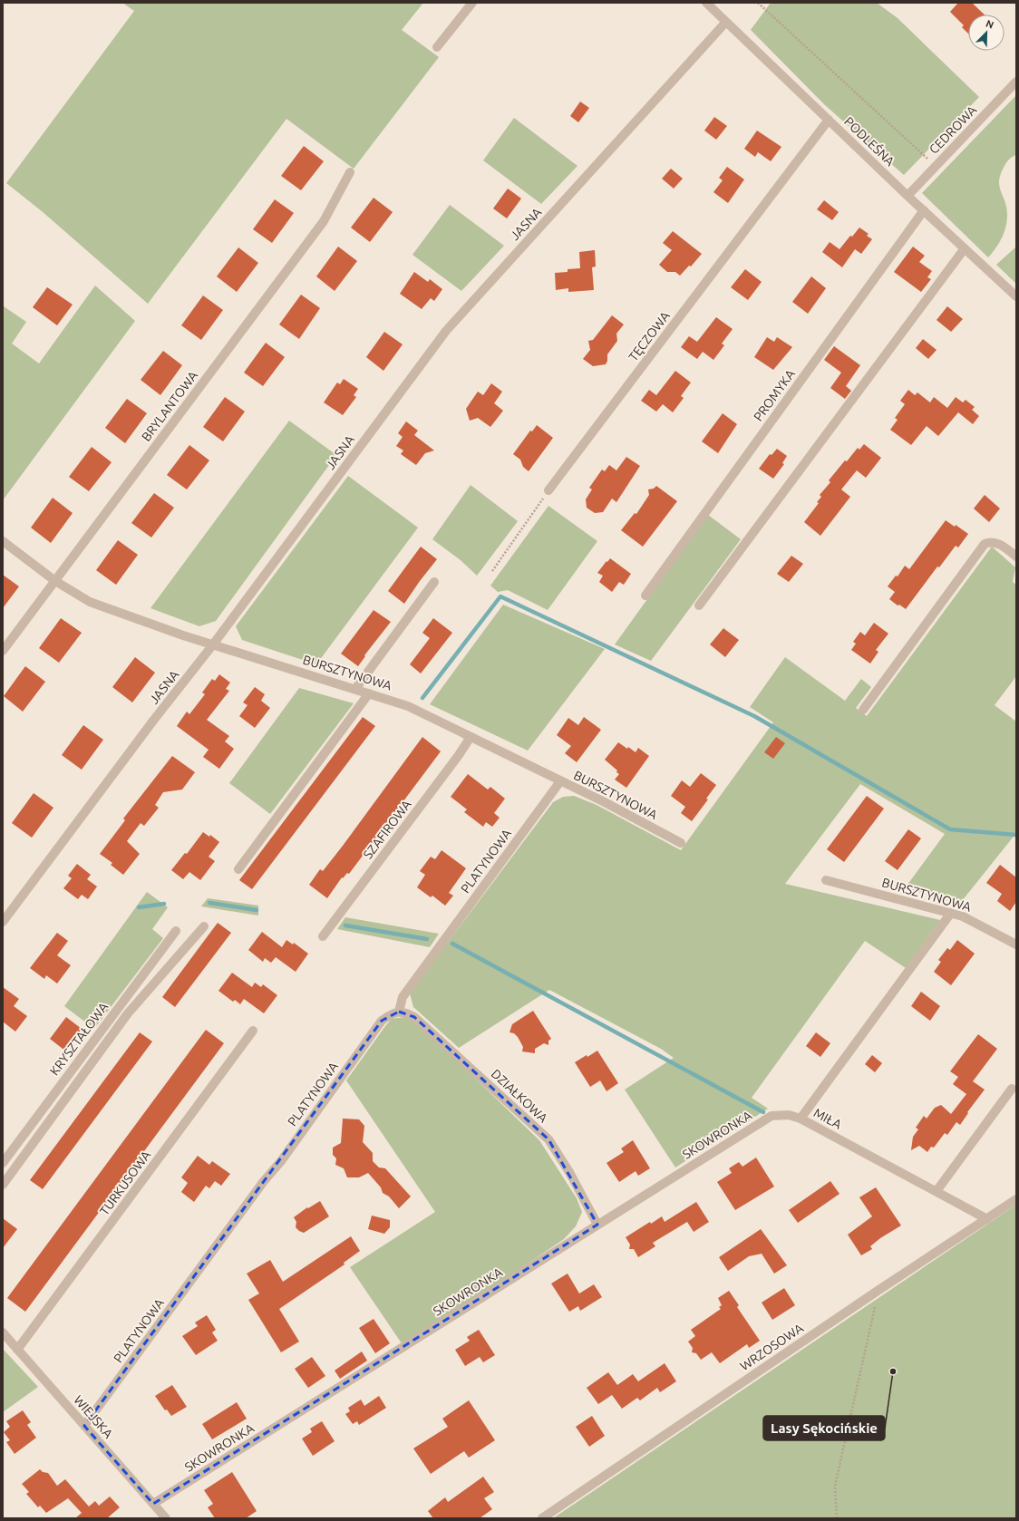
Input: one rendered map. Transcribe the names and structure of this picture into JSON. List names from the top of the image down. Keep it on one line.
{"streets":{"street":["CEDROWA","PODLEŚNA","JASNA","TĘCZOWA","PROMYKA","BRYLANTOWA","BURSZTYNOWA","SZAFIROWA","PLATYNOWA","KRYSZTAŁOWA","DZIAŁKOWA","MIŁA","SKOWRONKA","TURKUSOWA","WRZOSOWA","WIEJSKA"]},"crossings":[["CEDROWA","PODLEŚNA"],["PODLEŚNA","JASNA"],["PODLEŚNA","TĘCZOWA"],["PODLEŚNA","PROMYKA"],["JASNA","BURSZTYNOWA"],["BRYLANTOWA","BURSZTYNOWA"],["BURSZTYNOWA","SZAFIROWA"],["BURSZTYNOWA","PLATYNOWA"],["BURSZTYNOWA","MIŁA"],["PLATYNOWA","DZIAŁKOWA"],["PLATYNOWA","WIEJSKA"],["DZIAŁKOWA","SKOWRONKA"],["MIŁA","SKOWRONKA"],["MIŁA","WRZOSOWA"],["SKOWRONKA","WIEJSKA"],["TURKUSOWA","WIEJSKA"]],"places":["Lasy Sękocińskie"],"north":"top right"}
